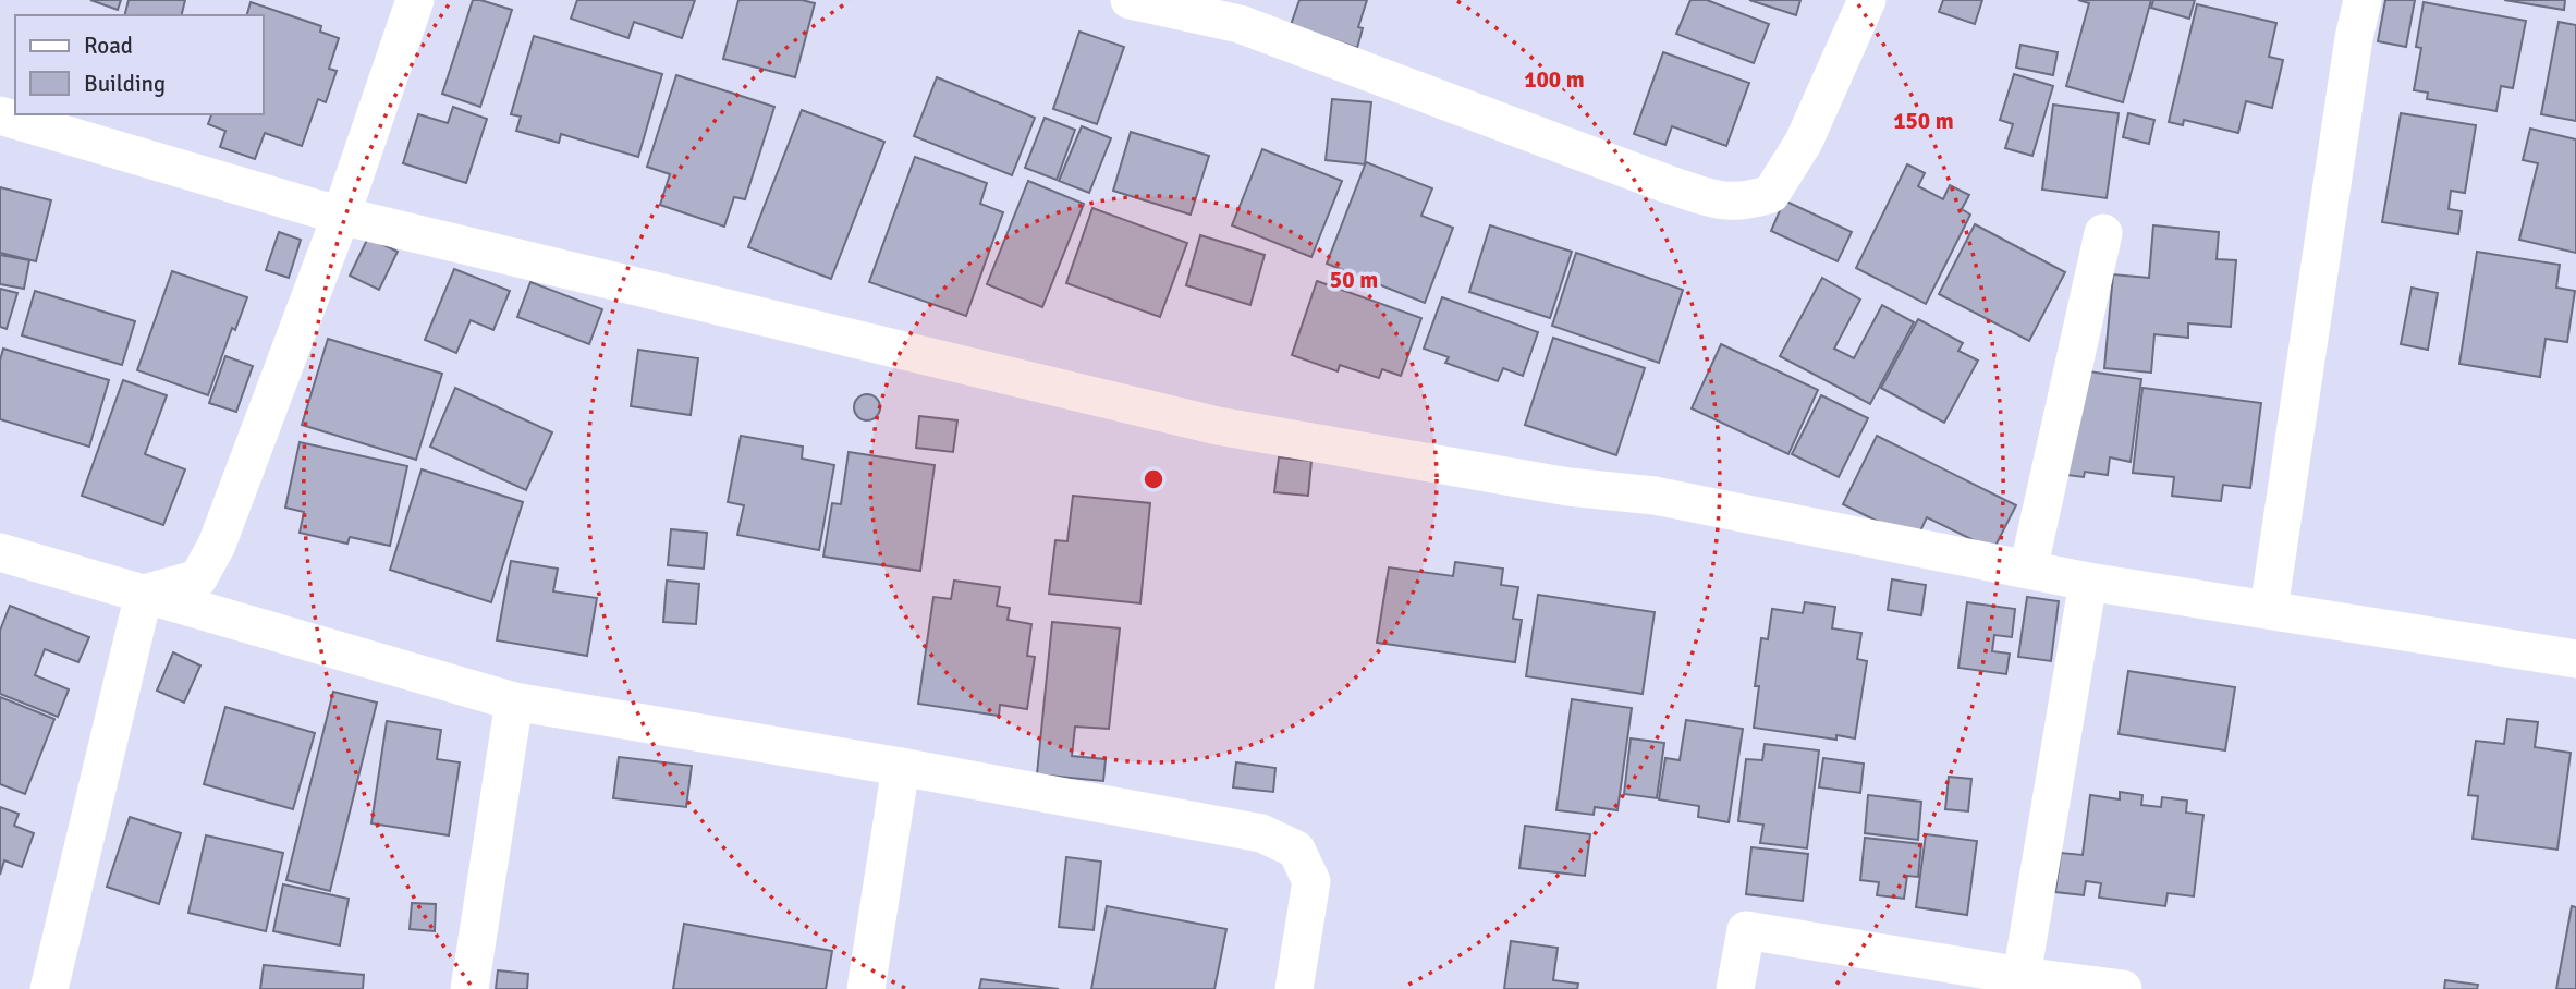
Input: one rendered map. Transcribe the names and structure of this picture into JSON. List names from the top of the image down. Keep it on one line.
{"legend":["Road","Building"],"rings":["100 m","150 m","50 m"]}
